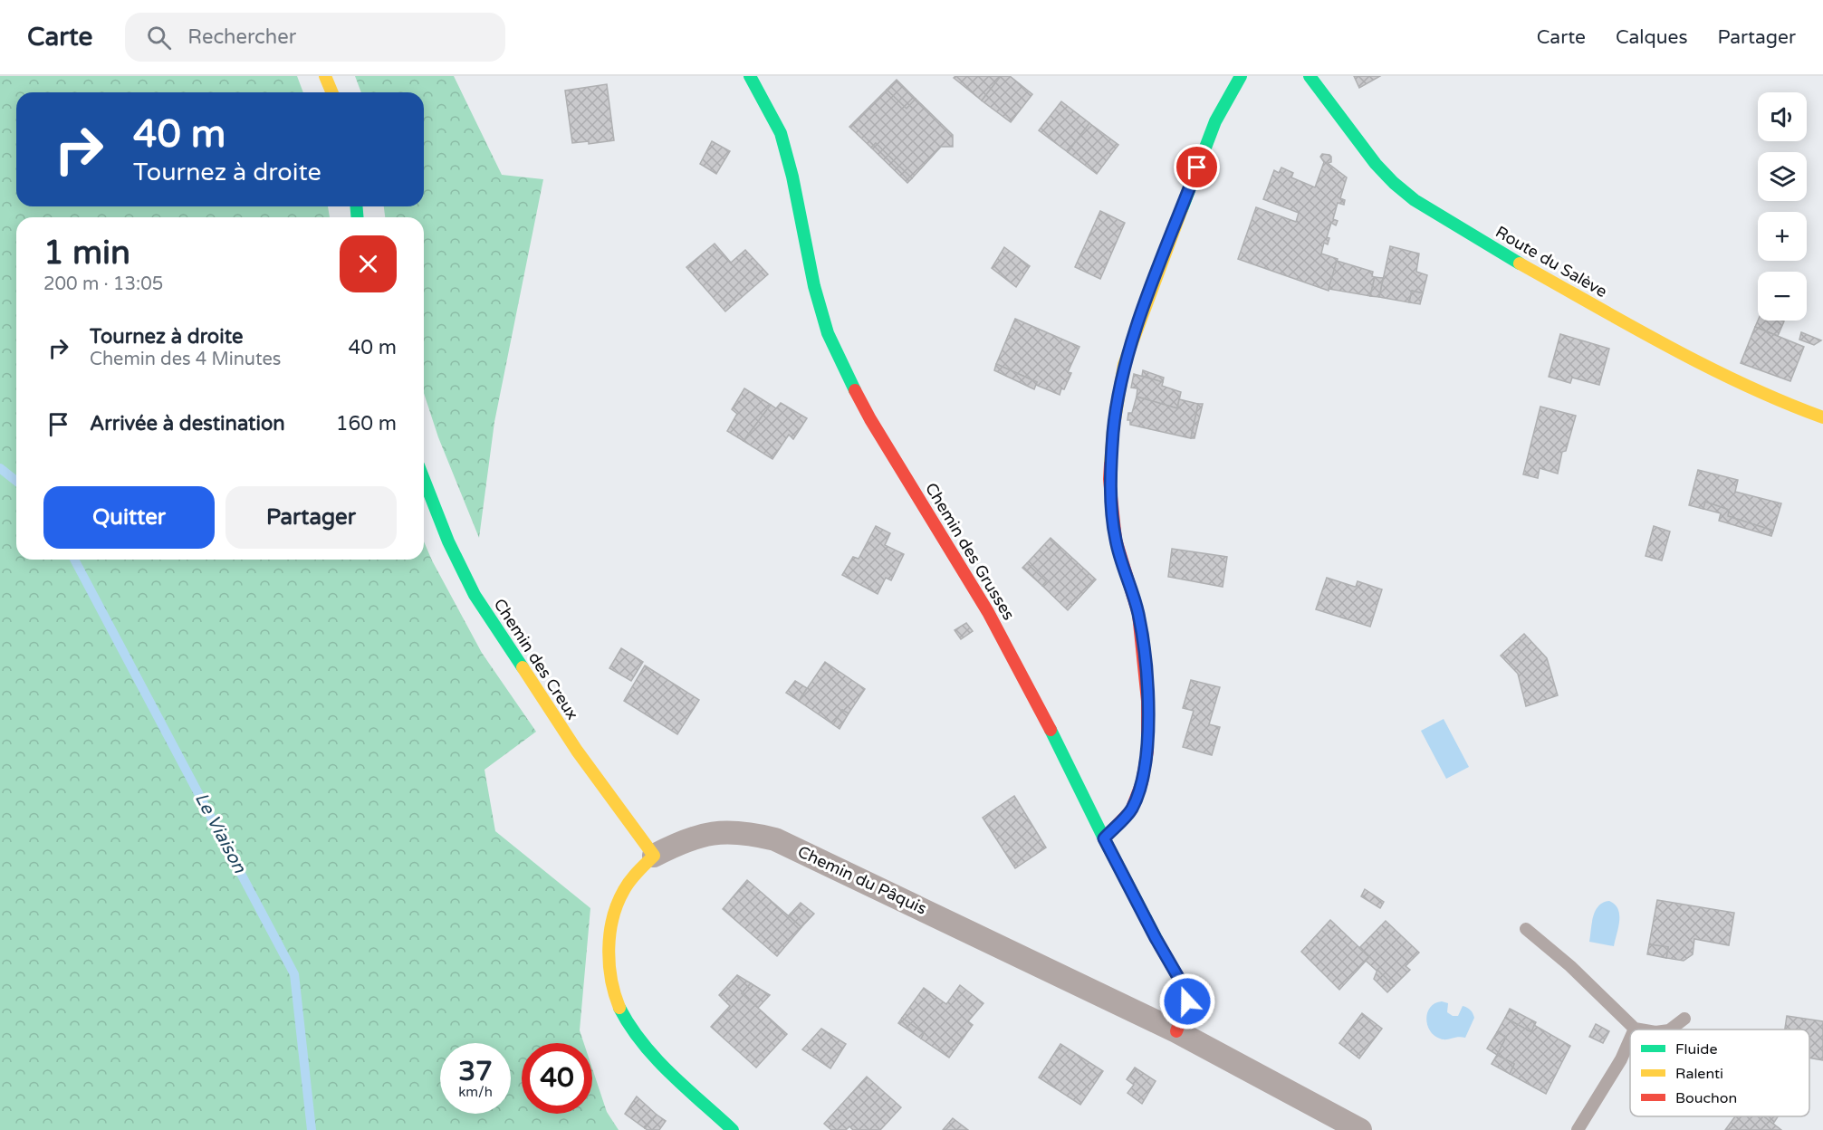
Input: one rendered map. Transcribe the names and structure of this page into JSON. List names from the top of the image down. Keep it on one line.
{"streets":{"street":["Route du Salève","Chemin des Grusses","Chemin des Creux","Chemin du Pâquis"]},"crossings":[["Chemin des Grusses","Chemin du Pâquis"],["Chemin des Creux","Chemin du Pâquis"]],"water":["Le Viaison"],"legend":["Fluide","Ralenti","Bouchon"],"page":{"header":"Carte","search":"Rechercher","nav":["Carte","Calques","Partager"],"map_buttons":["+","−"],"turn":["40 m","Tournez à droite"],"heading":["1 min","200 m · 13:05"],"list":[{"name":"Tournez à droite","note":"Chemin des 4 Minutes","value":"40 m"},{"name":"Arrivée à destination","value":"160 m"}],"buttons":["Quitter","Partager"],"speed":"37 km/h","limit":"40"}}
